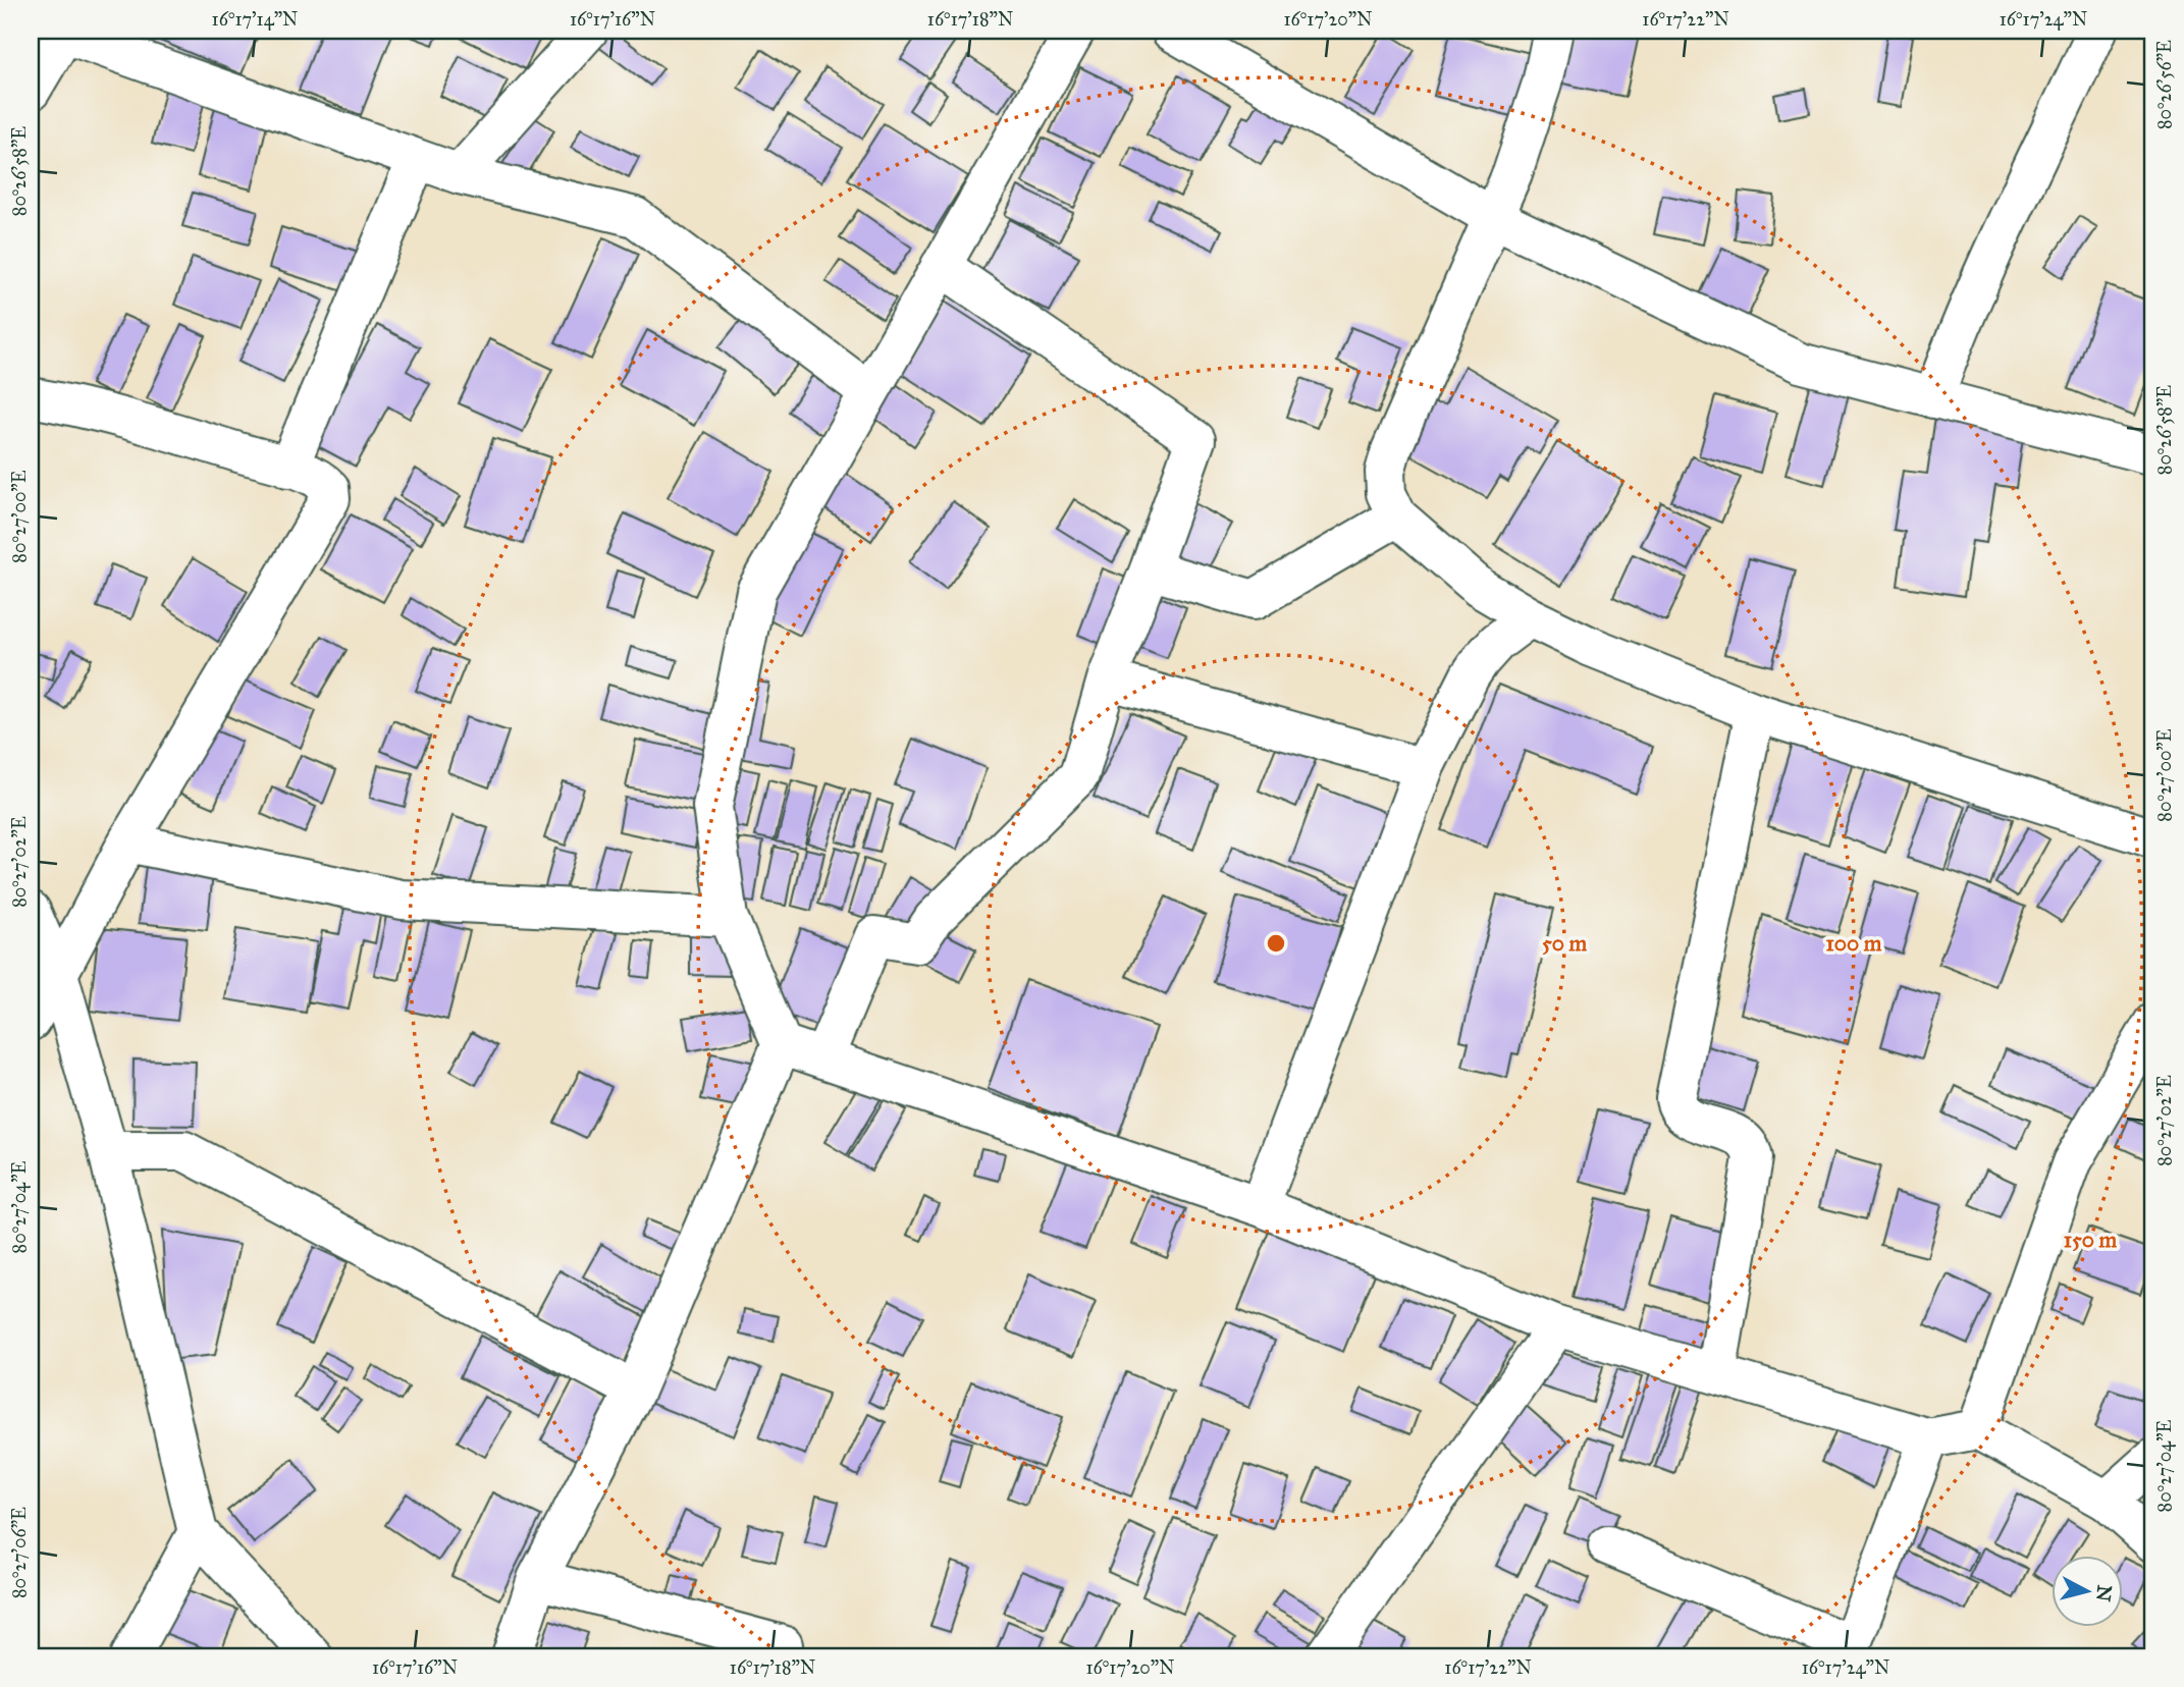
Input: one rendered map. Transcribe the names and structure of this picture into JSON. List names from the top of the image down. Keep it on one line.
{"north":"right","coordinates":["16°17'14\"N","16°17'16\"N","16°17'18\"N","16°17'20\"N","16°17'22\"N","16°17'24\"N","80°26'56\"E","80°26'58\"E","80°27'00\"E","80°27'02\"E","80°27'04\"E","80°27'06\"E"],"rings":["50 m","100 m","150 m"]}
